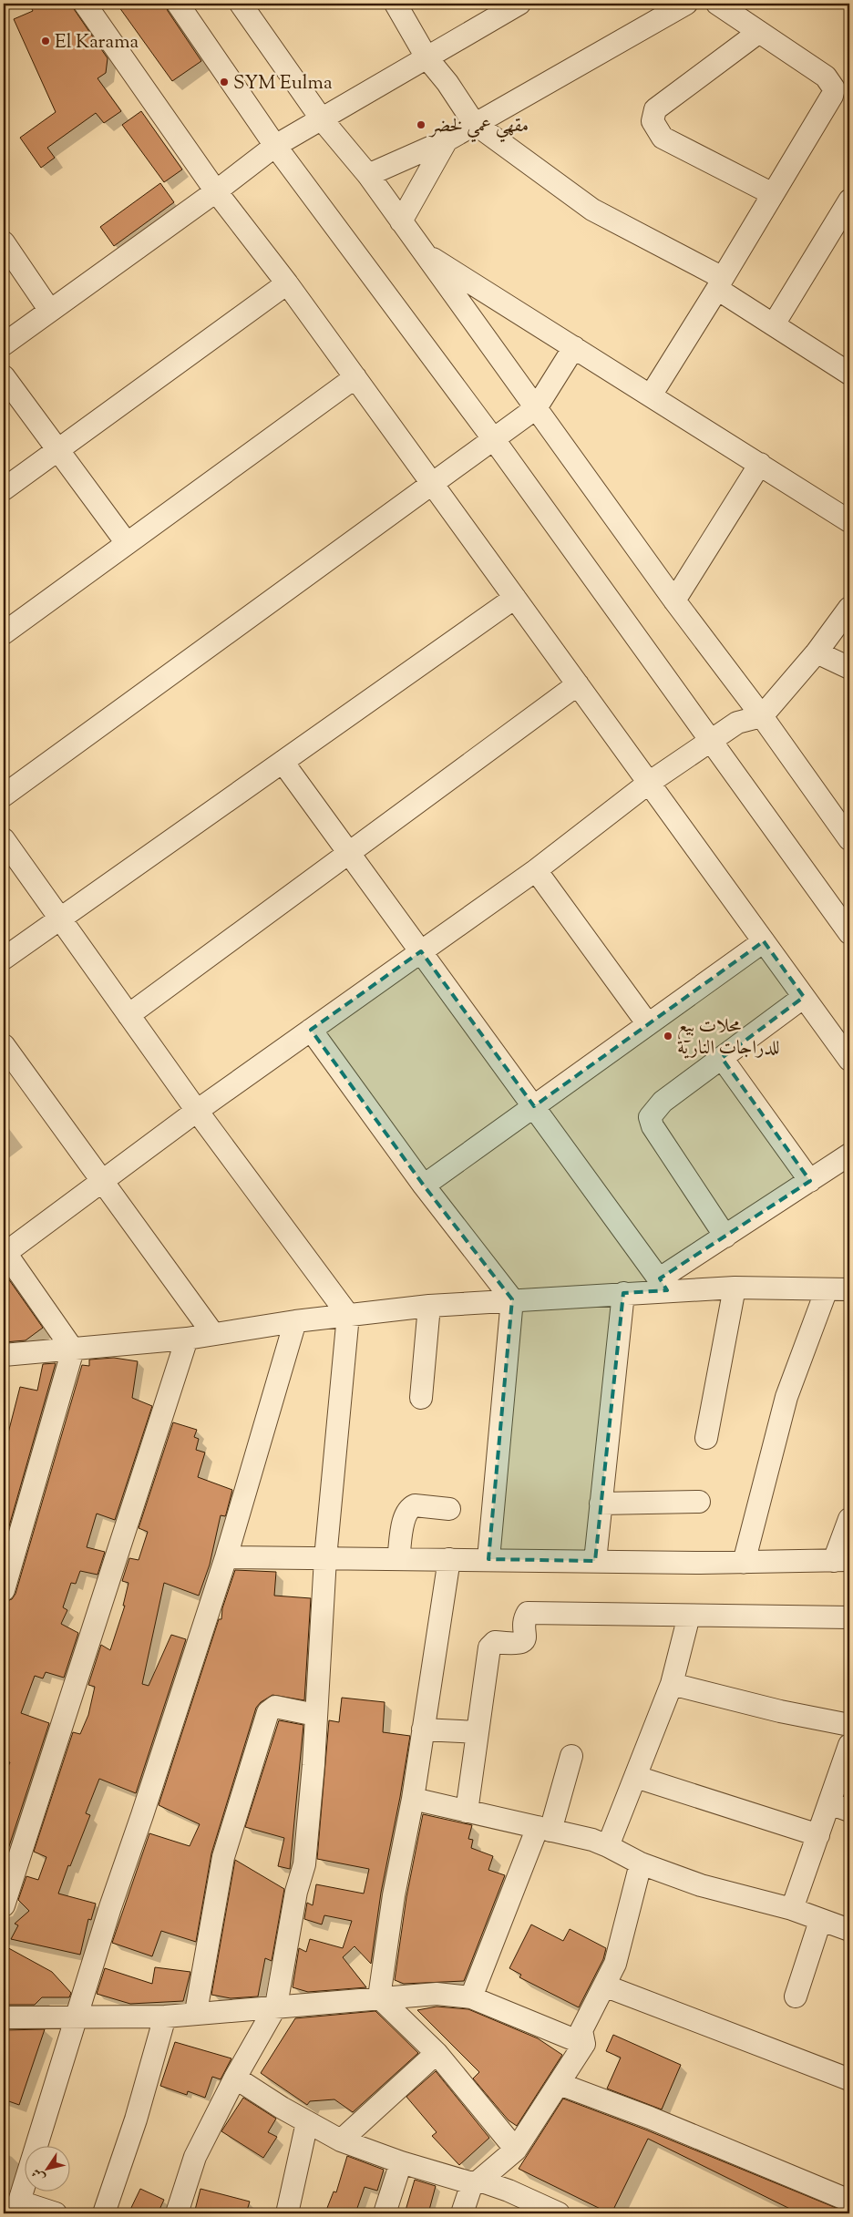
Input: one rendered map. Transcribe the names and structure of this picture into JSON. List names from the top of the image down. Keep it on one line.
{"places":["El Karama","SYM Eulma","مقهي عمي لخضر","محلات بيع للدراجات النارية"],"north":"bottom left"}
